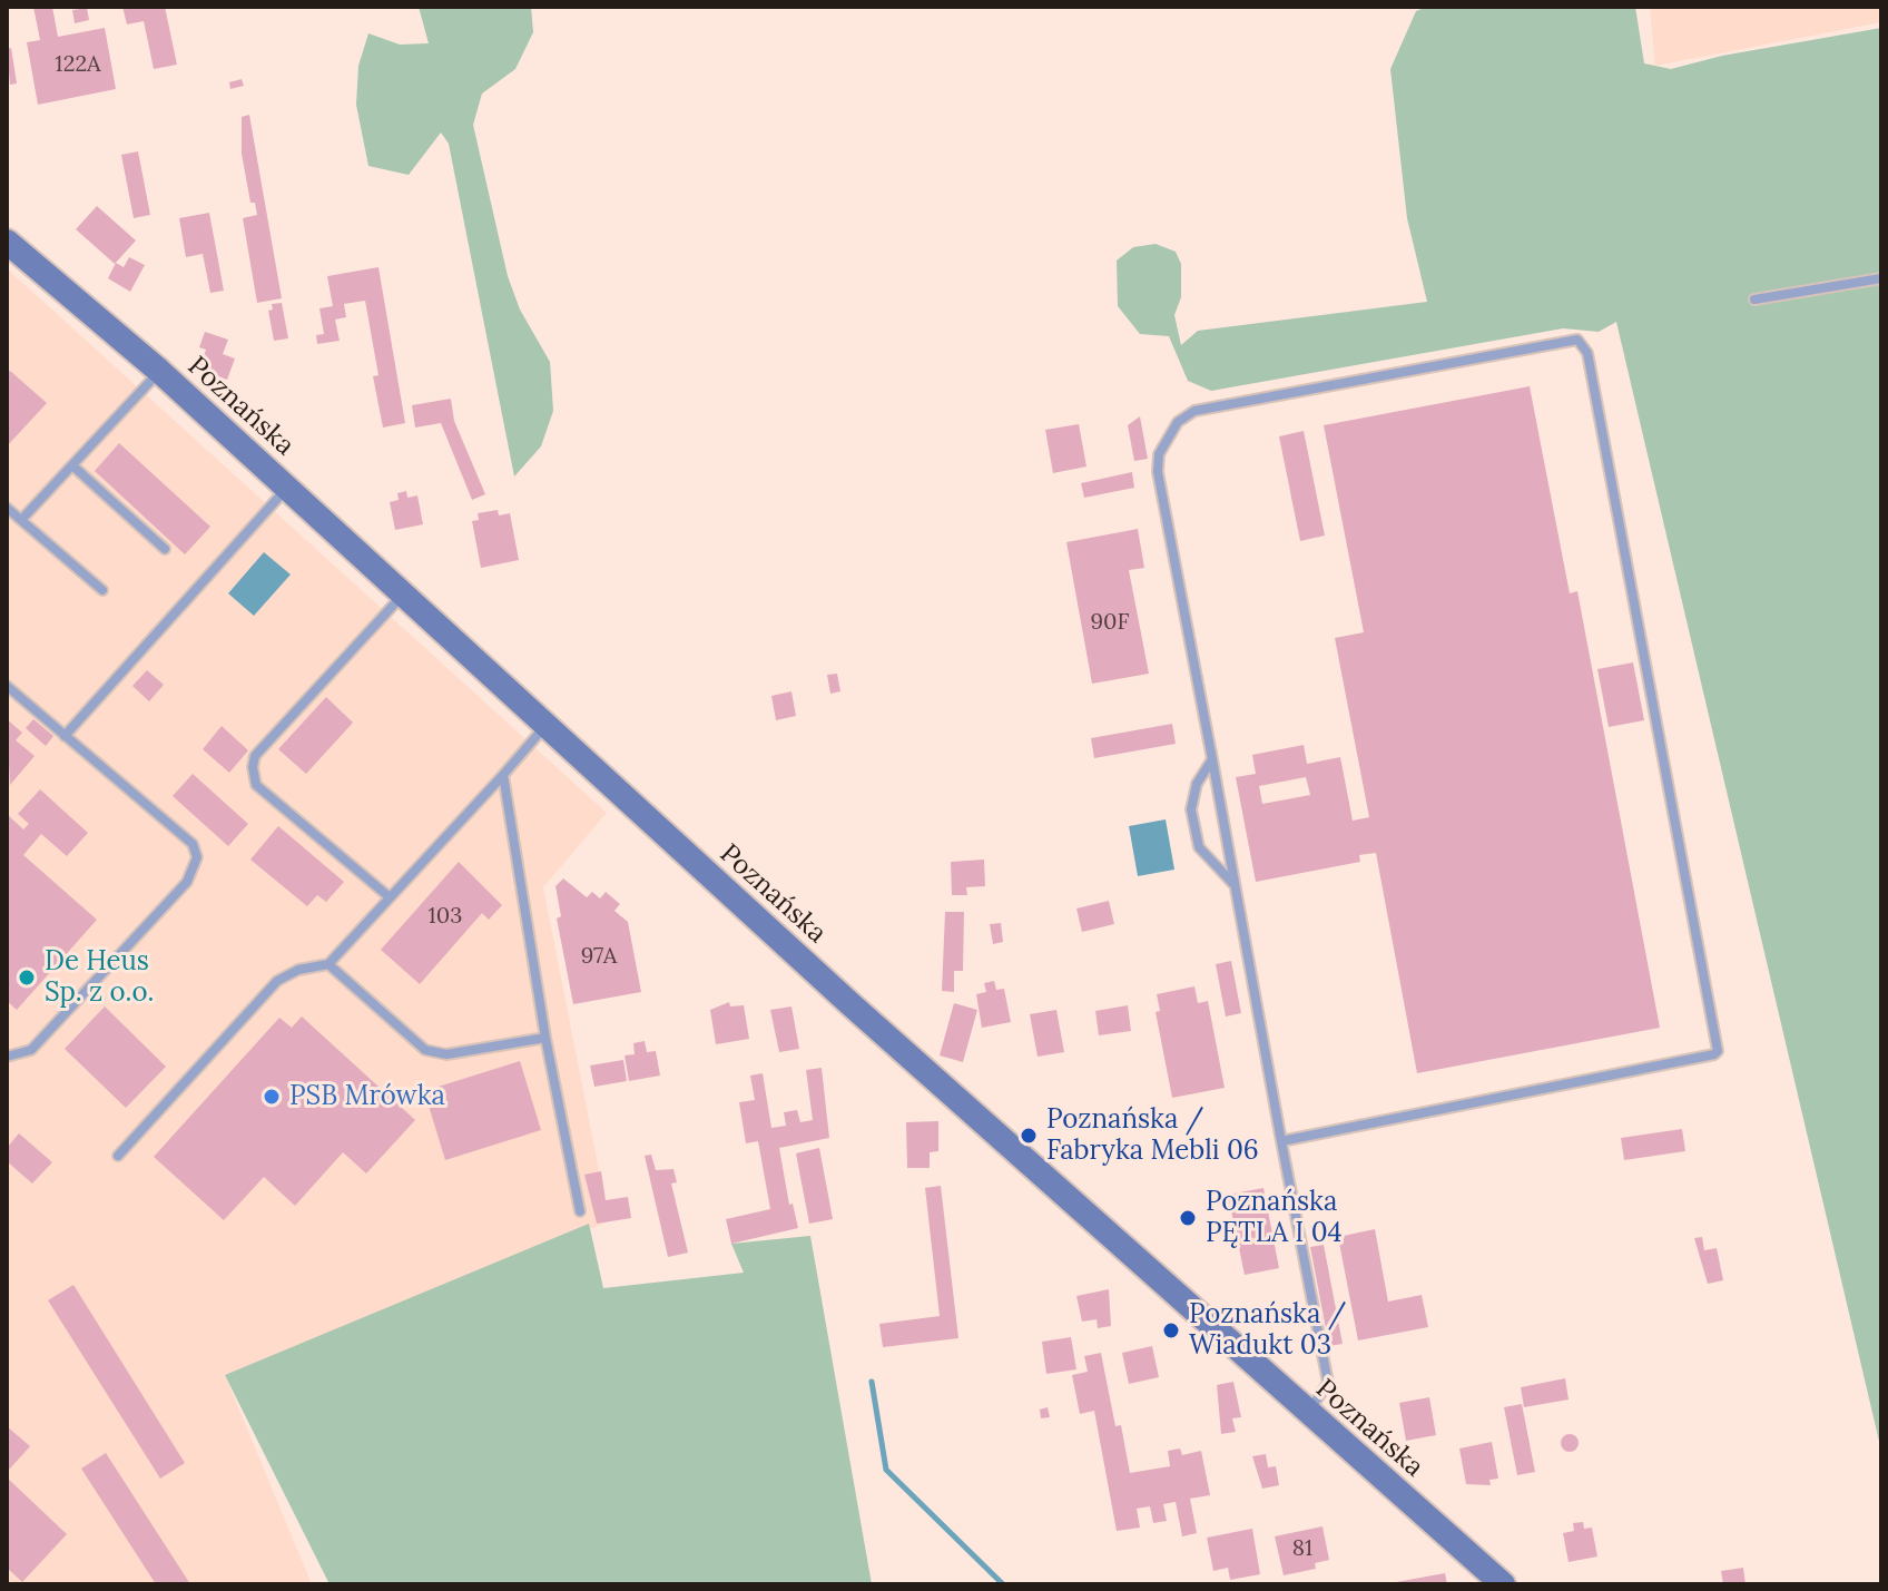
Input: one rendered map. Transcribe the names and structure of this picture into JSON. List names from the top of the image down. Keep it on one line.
{"streets":{"street":["Poznańska"]},"places":["De Heus Sp. z o.o.","PSB Mrówka","Poznańska / Fabryka Mebli 06","Poznańska PĘTLA I 04","Poznańska / Wiadukt 03"],"house_numbers":["122A","90F","103","97A","81"]}
